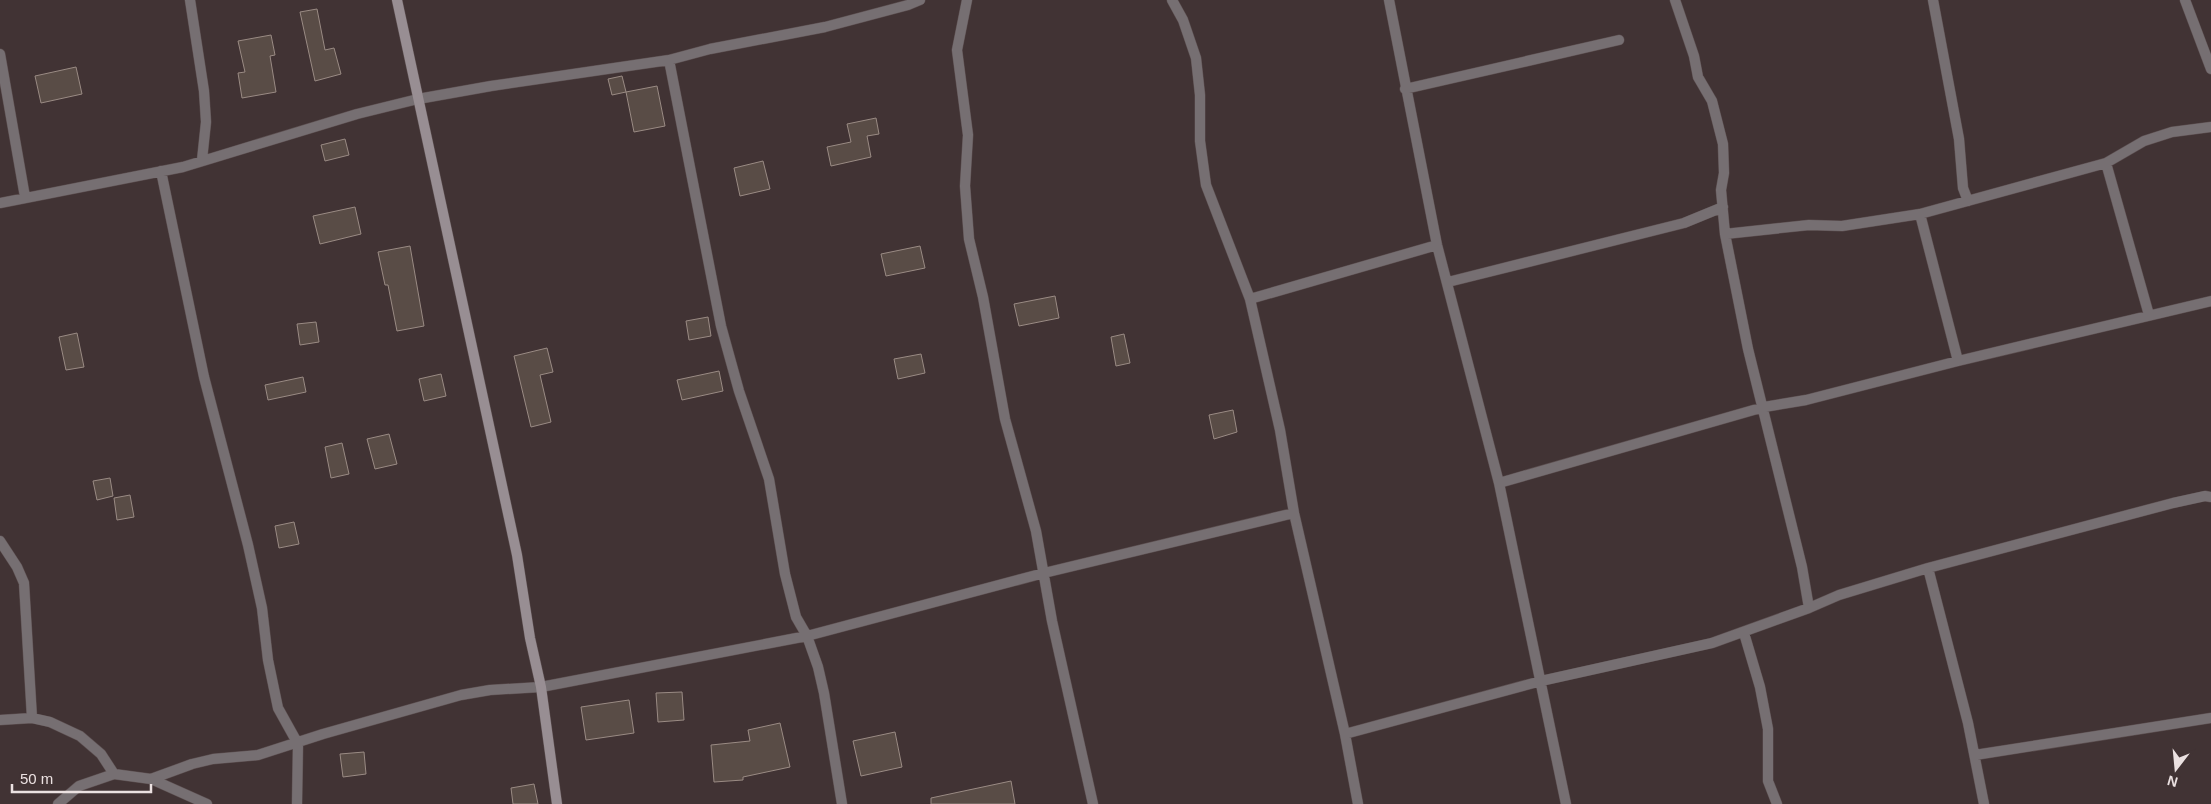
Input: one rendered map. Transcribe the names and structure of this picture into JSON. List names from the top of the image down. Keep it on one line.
{"scale_bar":"50 m","north":"bottom"}
